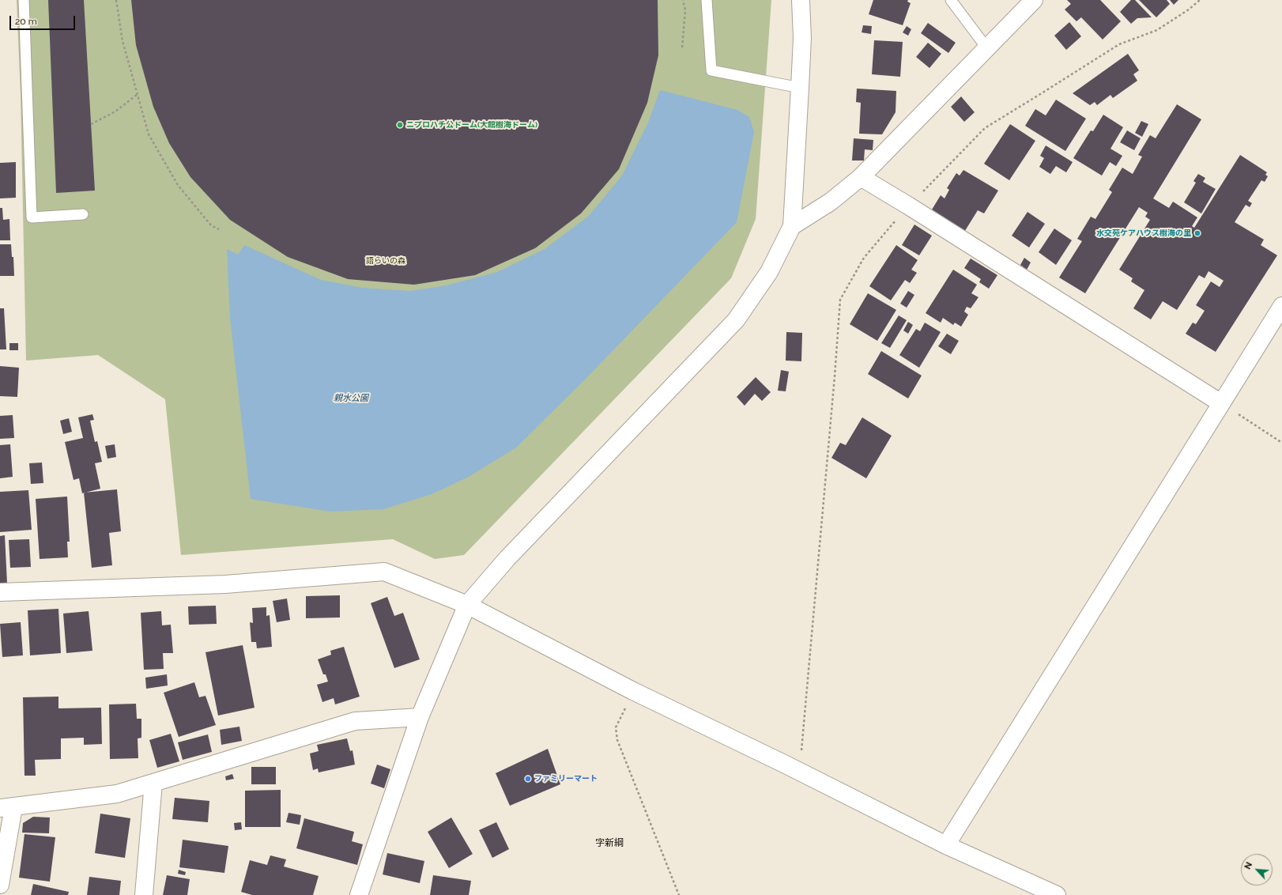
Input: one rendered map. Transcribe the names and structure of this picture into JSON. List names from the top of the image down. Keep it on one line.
{"districts":["字新綱"],"water":["親水公園"],"parks":["語らいの森"],"places":["ニプロハチ公ドーム(大館樹海ドーム)","水交苑ケアハウス樹海の里","ファミリーマート"],"scale_bar":"20 m","north":"top left"}
